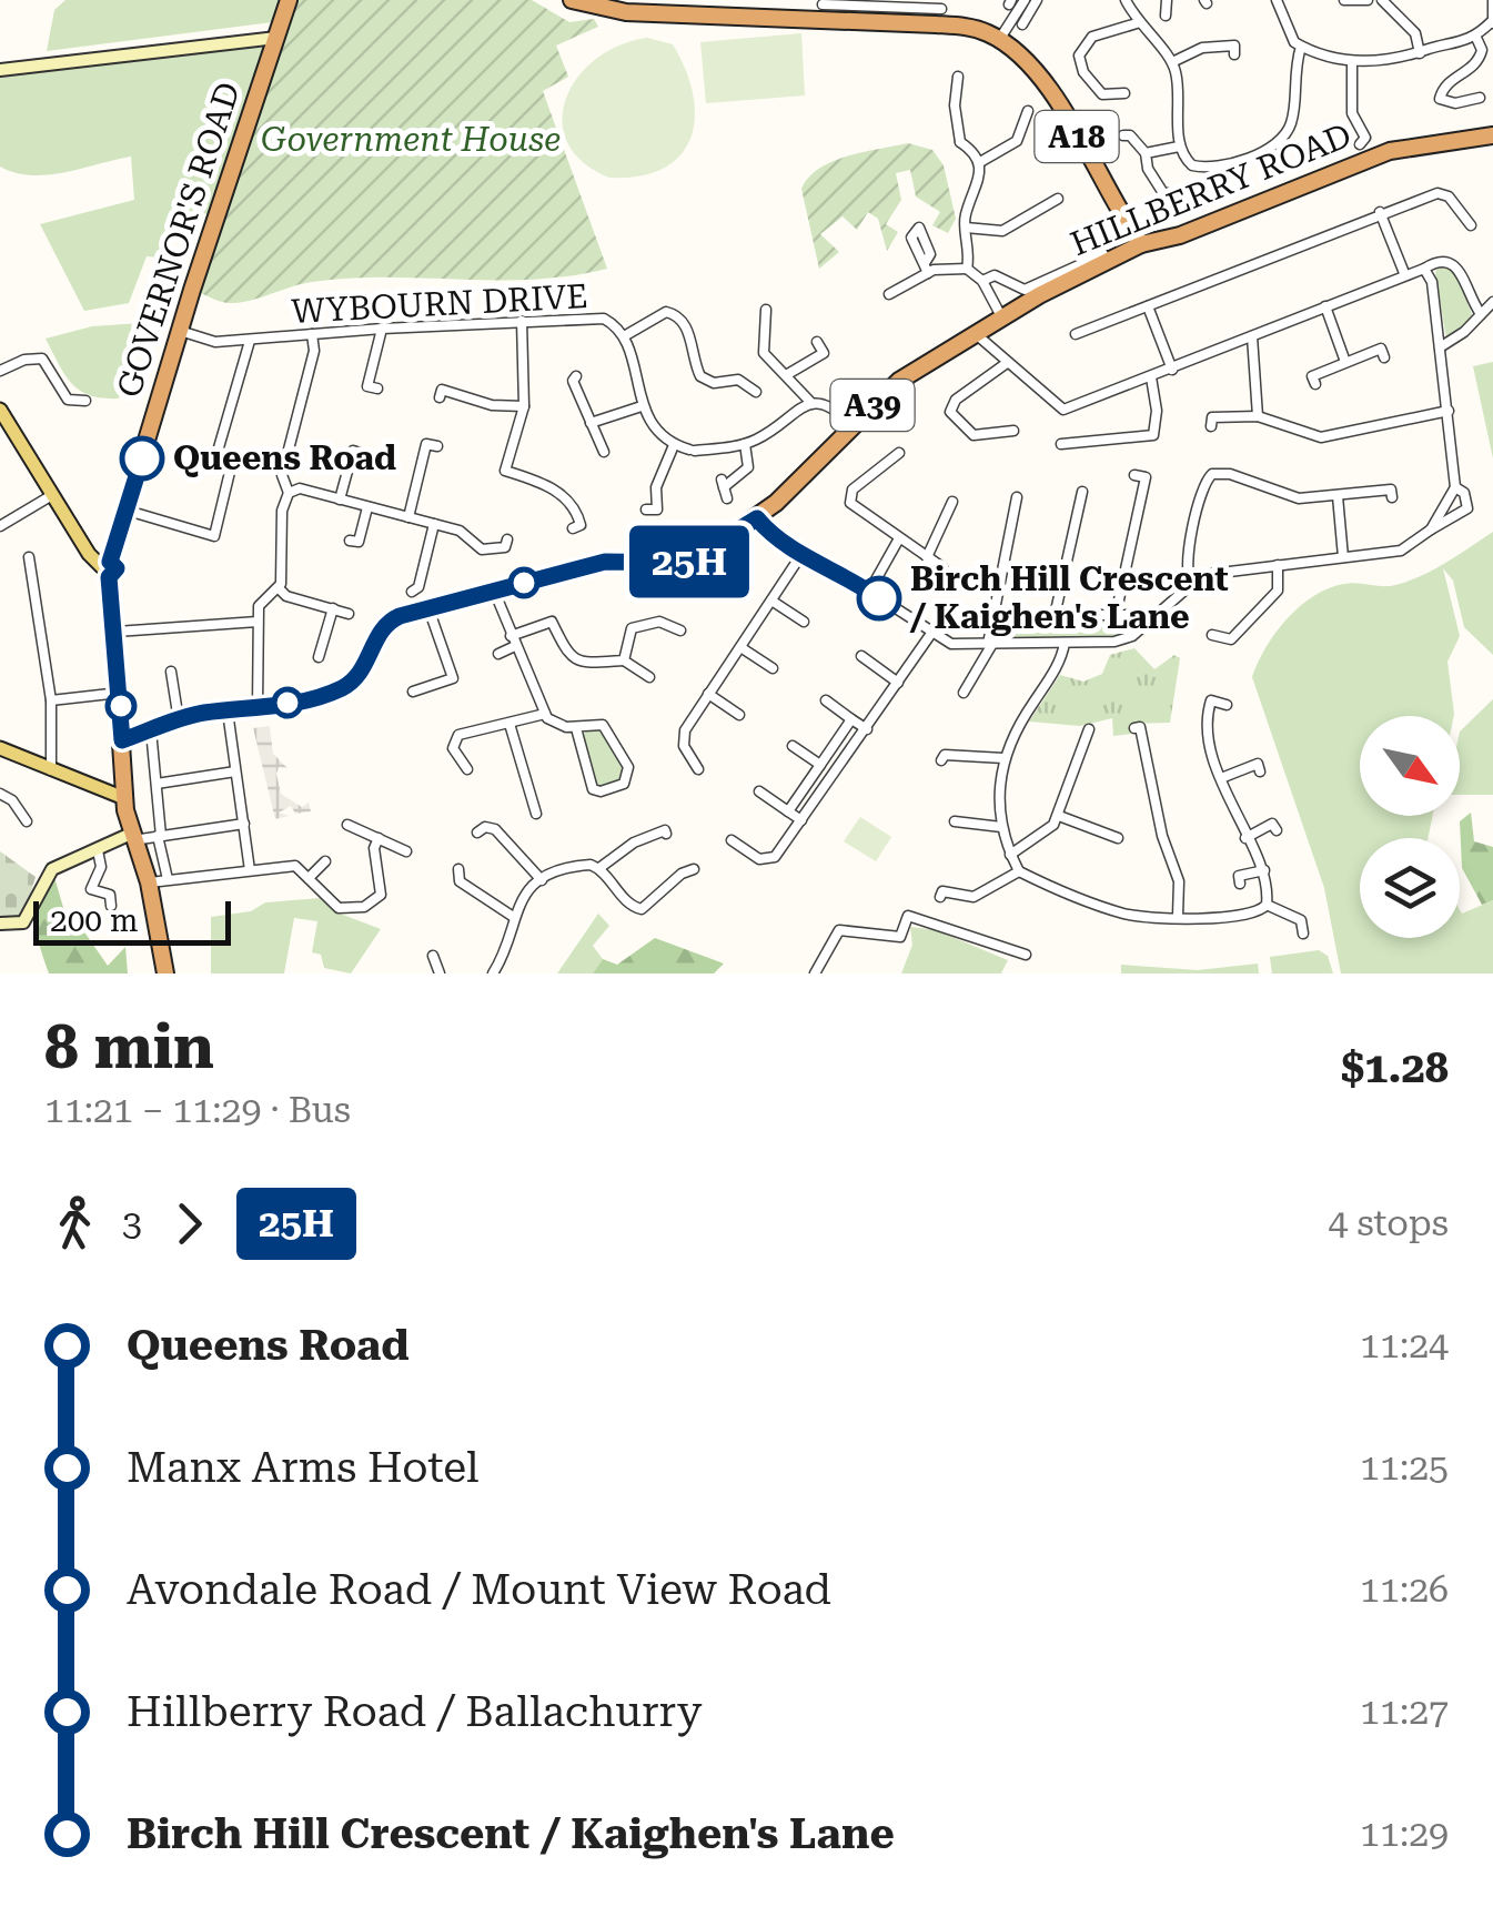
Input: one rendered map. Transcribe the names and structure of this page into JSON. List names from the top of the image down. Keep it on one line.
{"streets":{"highway":["A18","HILLBERRY ROAD","GOVERNOR'S ROAD","A39"],"street":["WYBOURN DRIVE"]},"crossings":[["A18","HILLBERRY ROAD"],["HILLBERRY ROAD","A39"],["GOVERNOR'S ROAD","WYBOURN DRIVE"]],"parks":["Government House"],"places":["Queens Road","Birch Hill Crescent / Kaighen's Lane"],"lines":["bus line 25H"],"scale_bar":"200 m","north":"bottom right","page":{"on_map":"25H","scale":"200 m","heading":["8 min","11:21 – 11:29 · Bus","$1.28"],"legs":["3","25H","4 stops"],"list":[{"name":"Queens Road","value":"11:24"},{"name":"Manx Arms Hotel","value":"11:25"},{"name":"Avondale Road / Mount View Road","value":"11:26"},{"name":"Hillberry Road / Ballachurry","value":"11:27"},{"name":"Birch Hill Crescent / Kaighen's Lane","value":"11:29"}]}}
